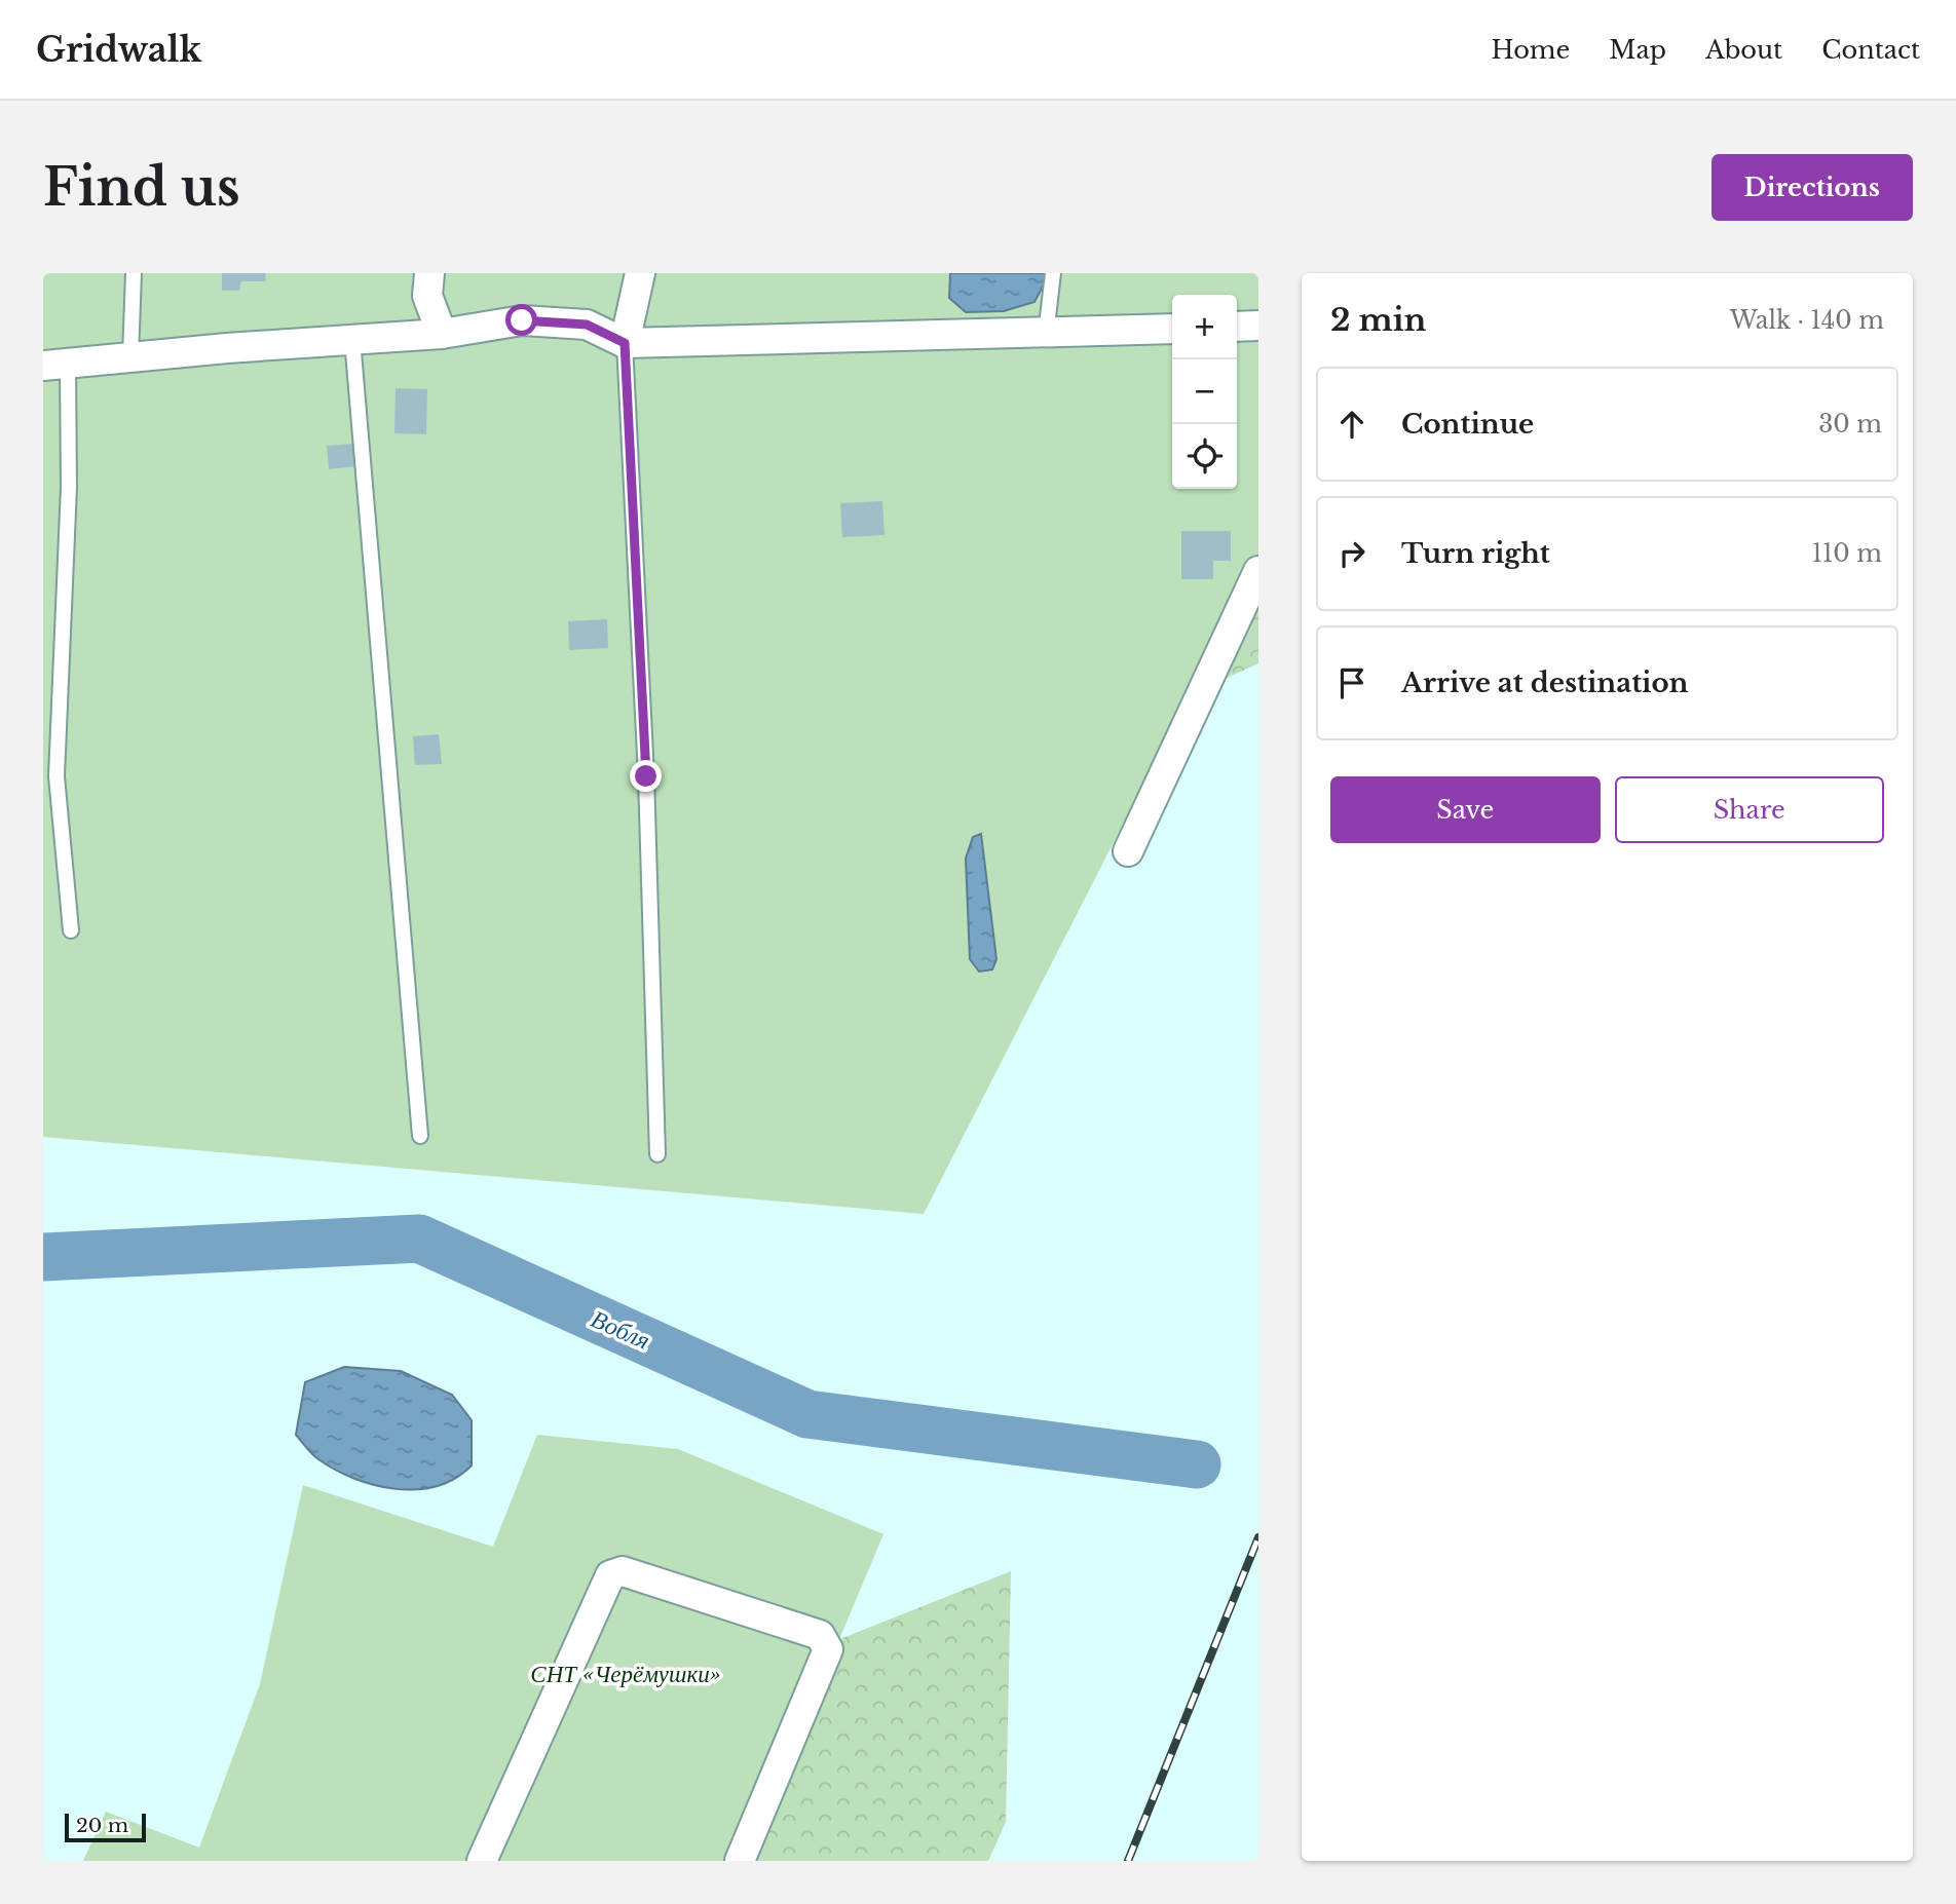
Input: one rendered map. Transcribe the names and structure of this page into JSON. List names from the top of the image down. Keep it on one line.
{"water":["Вобля"],"parks":["СНТ «Черёмушки»"],"scale_bar":"20 m","page":{"header":"Gridwalk","nav":["Home","Map","About","Contact"],"buttons":["Directions",["Save","Share"]],"title":"Find us","heading":["2 min","Walk · 140 m"],"map_buttons":["+","−"],"list":[["Continue","30 m"],["Turn right","110 m"],"Arrive at destination"],"scale":"20 m"}}
